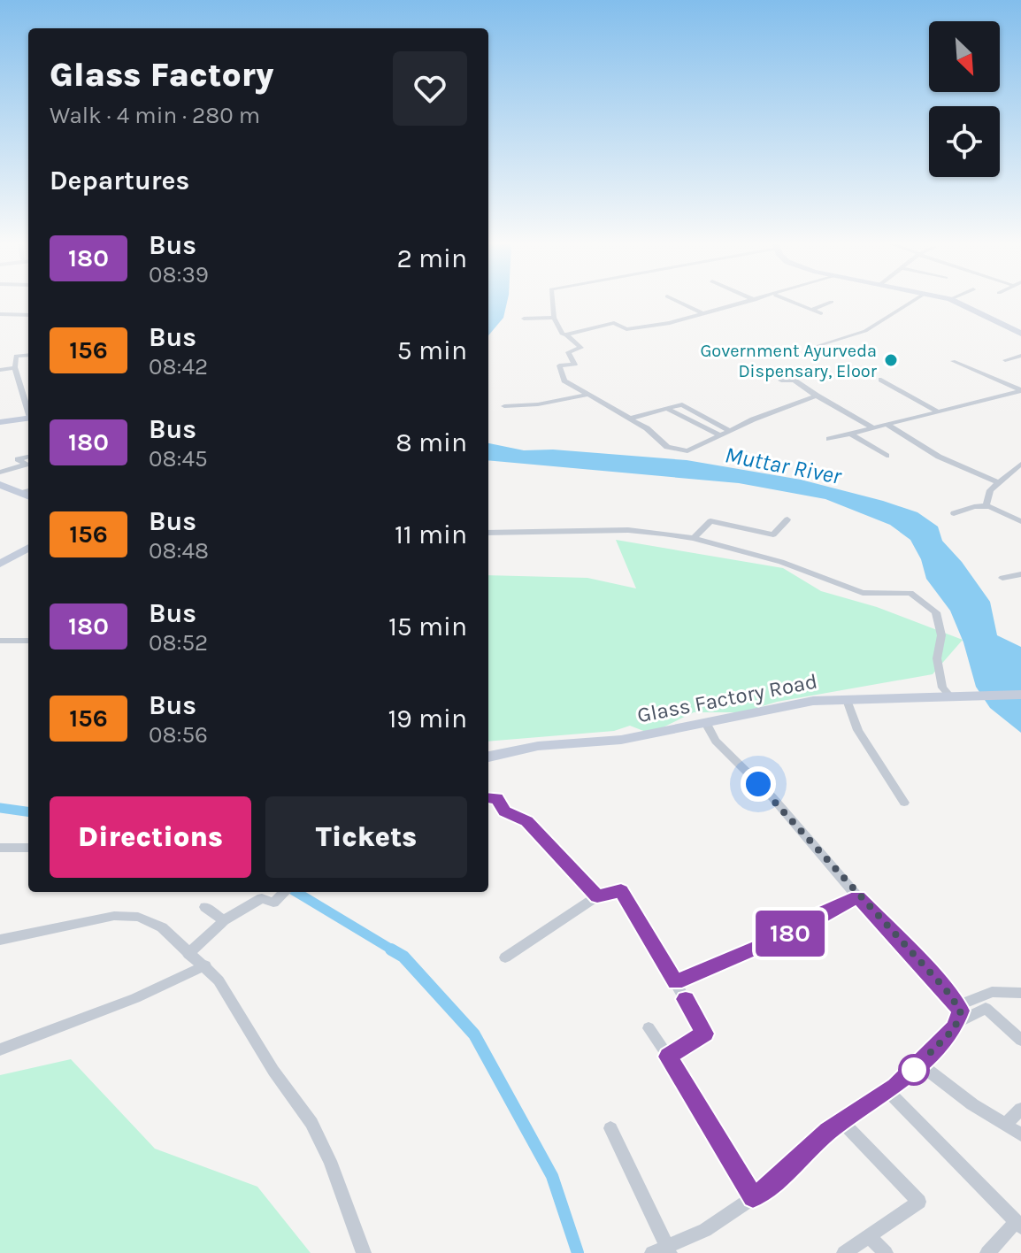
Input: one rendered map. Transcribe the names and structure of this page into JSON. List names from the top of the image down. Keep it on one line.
{"streets":{"main road":["Glass Factory Road"]},"water":["Muttar River"],"places":["Government Ayurveda Dispensary, Eloor"],"lines":["bus line 180"],"north":"bottom right","page":{"on_map":"180","heading":[["Glass Factory","Walk · 4 min · 280 m"],"Departures"],"list":[{"mark":"180","name":"Bus","note":"08:39","value":"2 min"},{"mark":"156","name":"Bus","note":"08:42","value":"5 min"},{"mark":"180","name":"Bus","note":"08:45","value":"8 min"},{"mark":"156","name":"Bus","note":"08:48","value":"11 min"},{"mark":"180","name":"Bus","note":"08:52","value":"15 min"},{"mark":"156","name":"Bus","note":"08:56","value":"19 min"}],"buttons":["Directions","Tickets"]}}
